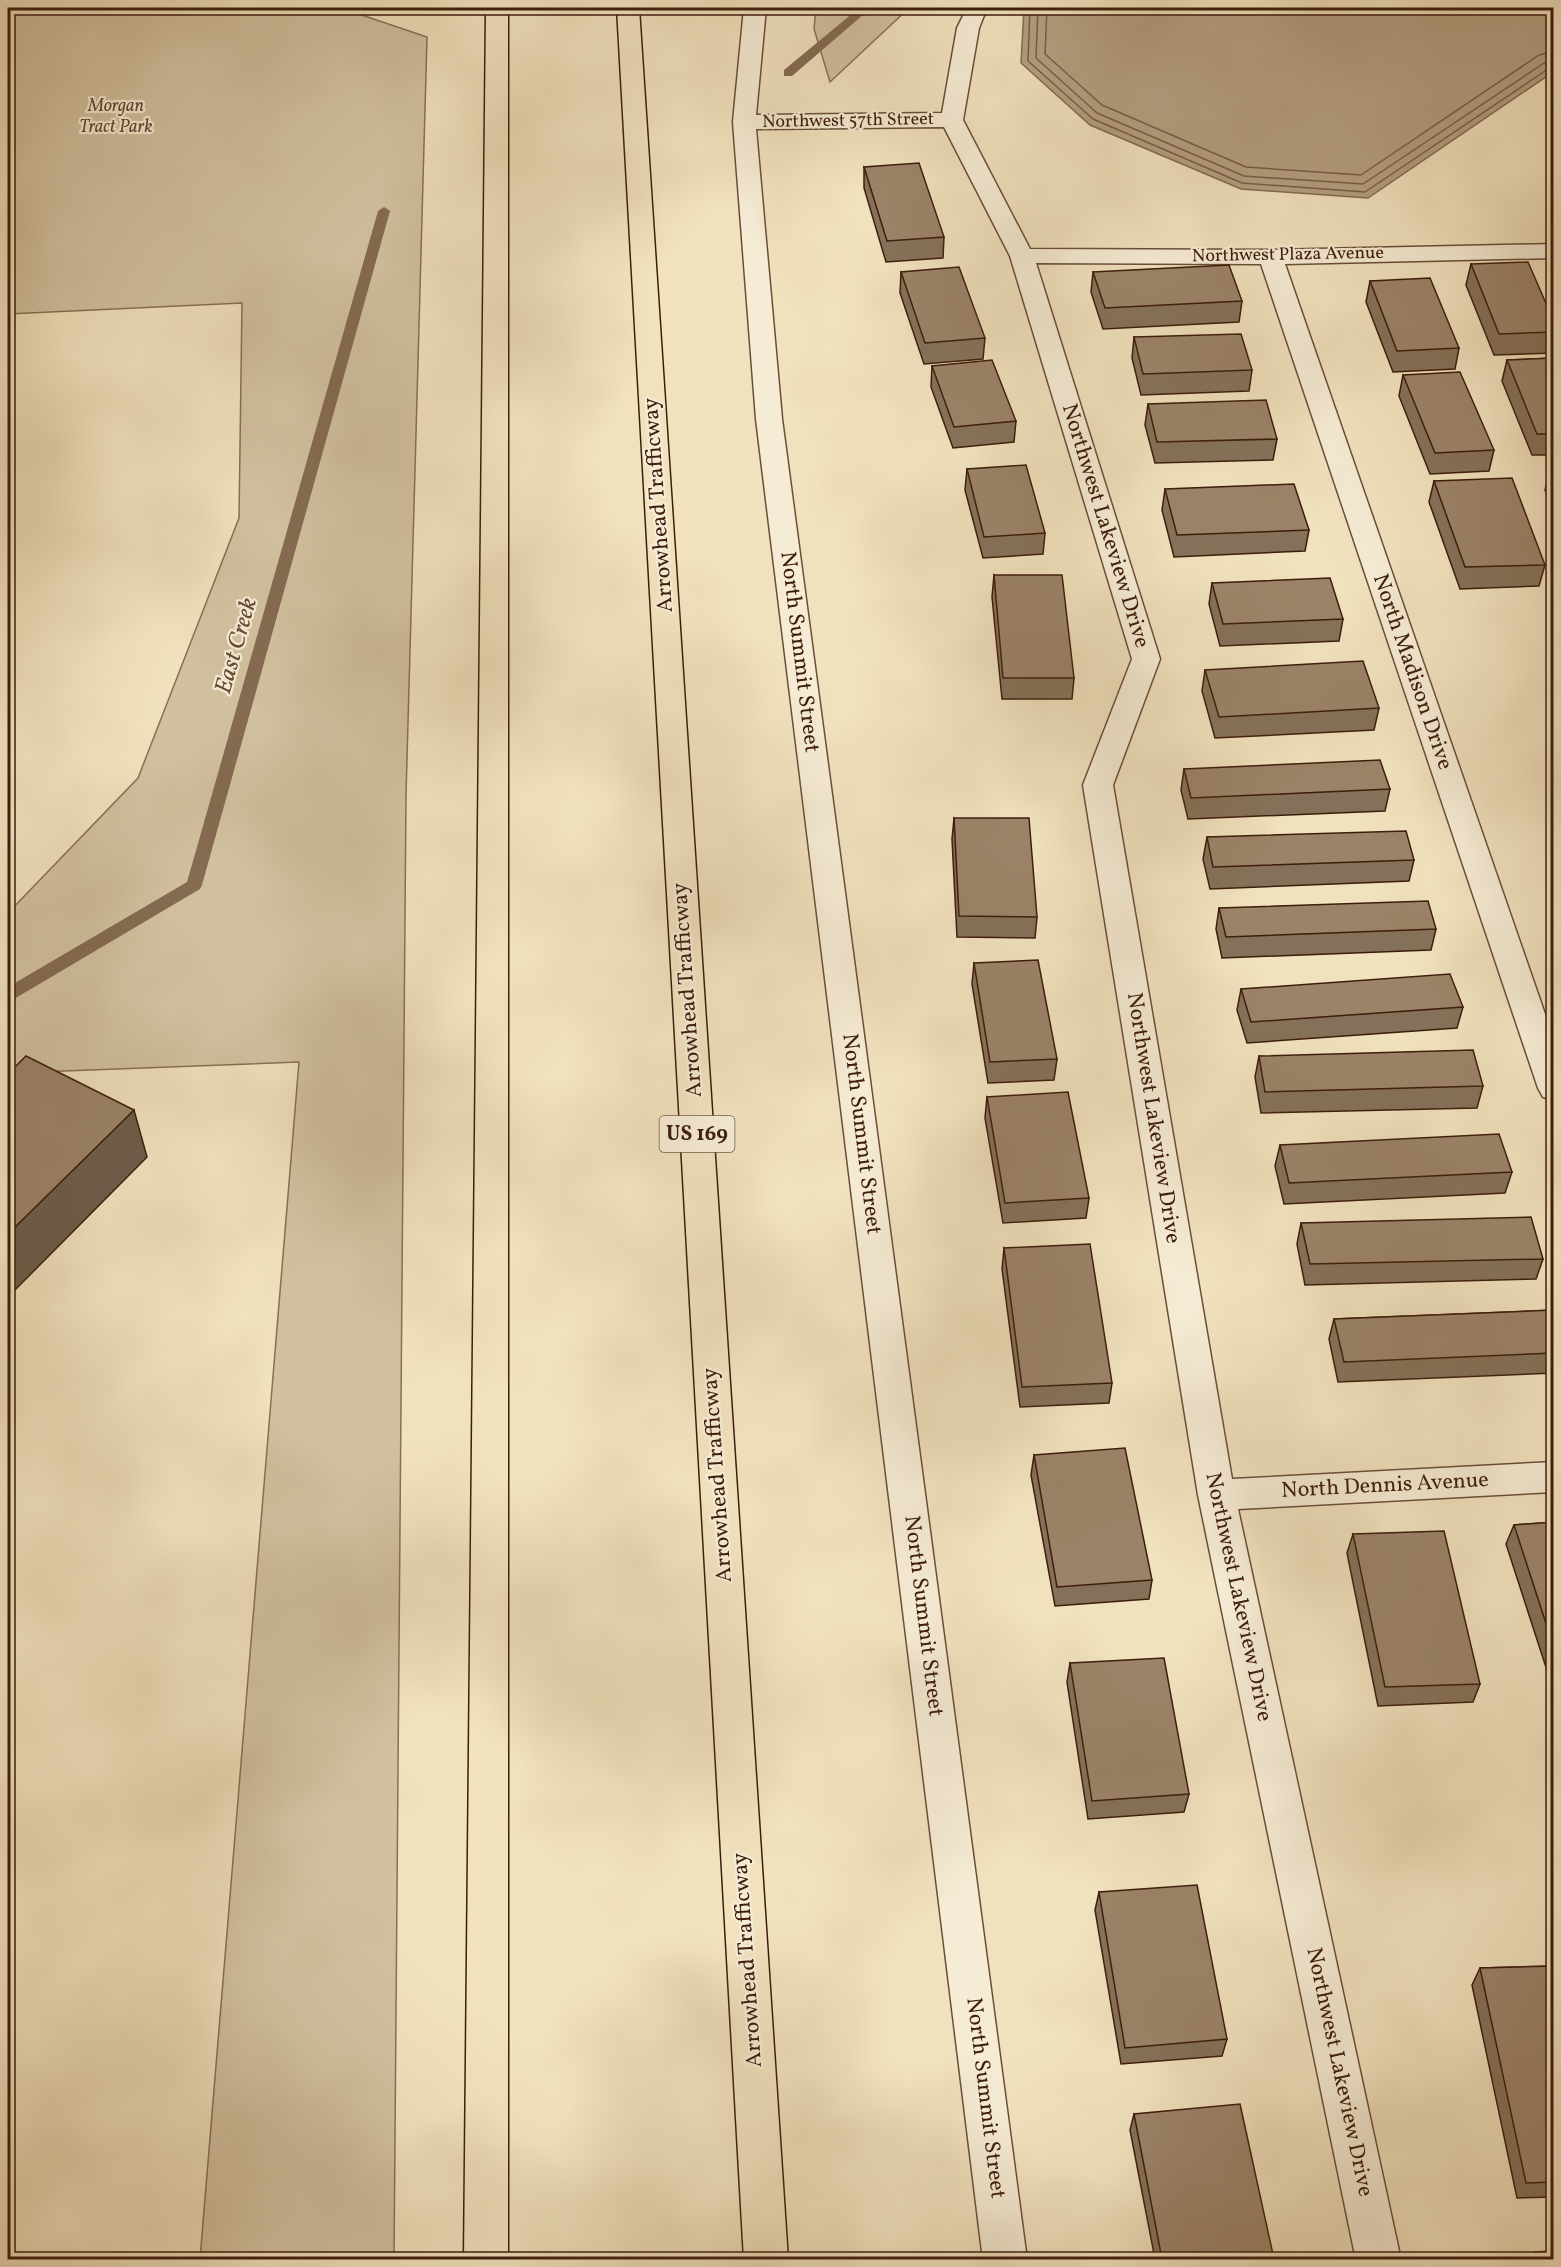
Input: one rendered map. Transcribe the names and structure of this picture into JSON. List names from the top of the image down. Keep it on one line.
{"streets":{"highway":["Arrowhead Trafficway","US 169"],"street":["Northwest 57th Street","Northwest Plaza Avenue","Northwest Lakeview Drive","North Summit Street","North Madison Drive","North Dennis Avenue"]},"crossings":[["Northwest 57th Street","Northwest Lakeview Drive"],["Northwest 57th Street","North Summit Street"],["Northwest Plaza Avenue","Northwest Lakeview Drive"],["Northwest Plaza Avenue","North Madison Drive"],["Northwest Lakeview Drive","North Dennis Avenue"]],"water":["East Creek"],"parks":["Morgan Tract Park"]}
